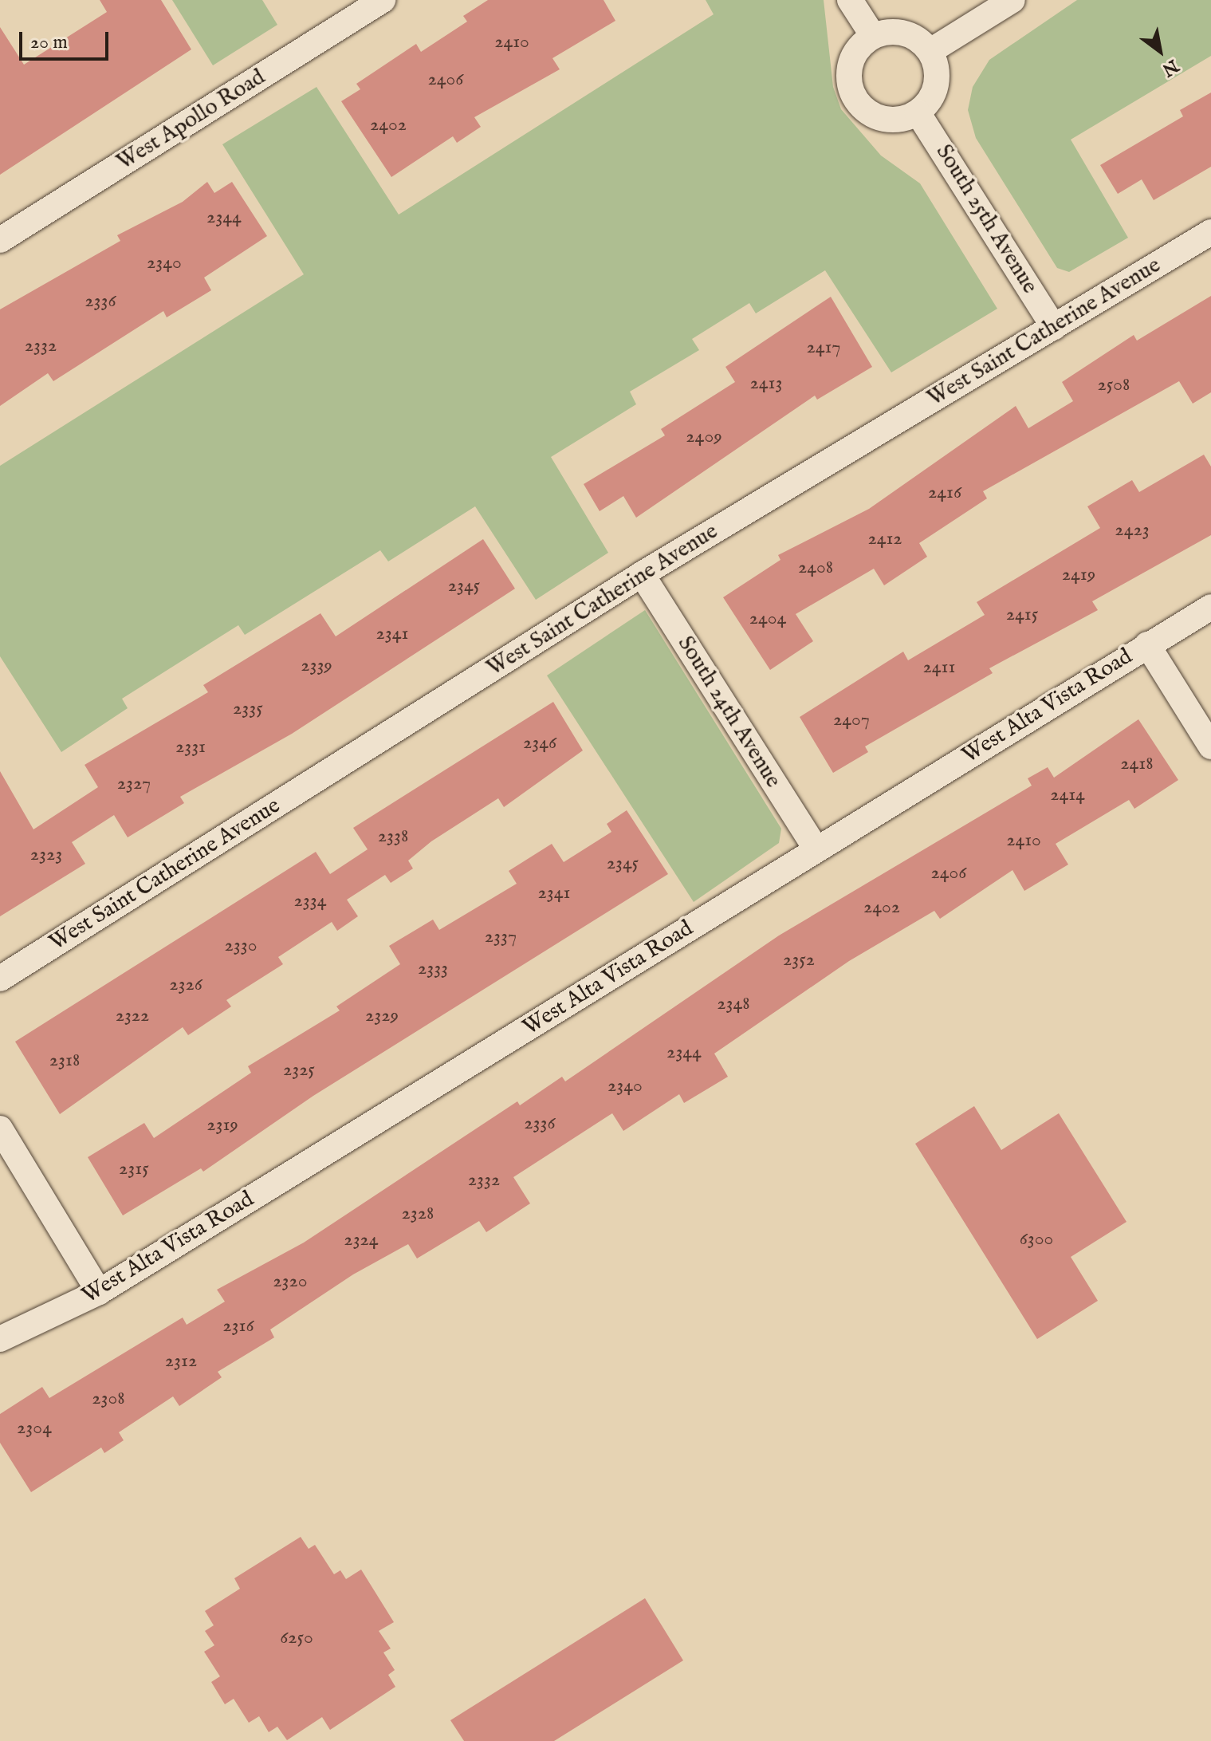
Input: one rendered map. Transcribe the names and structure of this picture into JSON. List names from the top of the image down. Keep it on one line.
{"streets":{"street":["West Apollo Road","South 25th Avenue","West Saint Catherine Avenue","West Alta Vista Road","South 24th Avenue"]},"crossings":[["South 25th Avenue","West Saint Catherine Avenue"],["West Saint Catherine Avenue","South 24th Avenue"],["West Alta Vista Road","South 24th Avenue"]],"house_numbers":["2410","2406","2402","2344","2340","2336","2332","2417","2413","2508","2409","2416","2423","2412","2408","2419","2345","2415","2404","2341","2339","2411","2335","2407","2346","2331","2418","2327","2414","2338","2410","2323","2345","2406","2341","2334","2402","2337","2330","2352","2333","2326","2348","2322","2329","2344","2318","2325","2340","2336","2319","2315","2332","2328","6300","2324","2320","2316","2312","2308","2304","6250"],"scale_bar":"20 m","north":"bottom right"}
